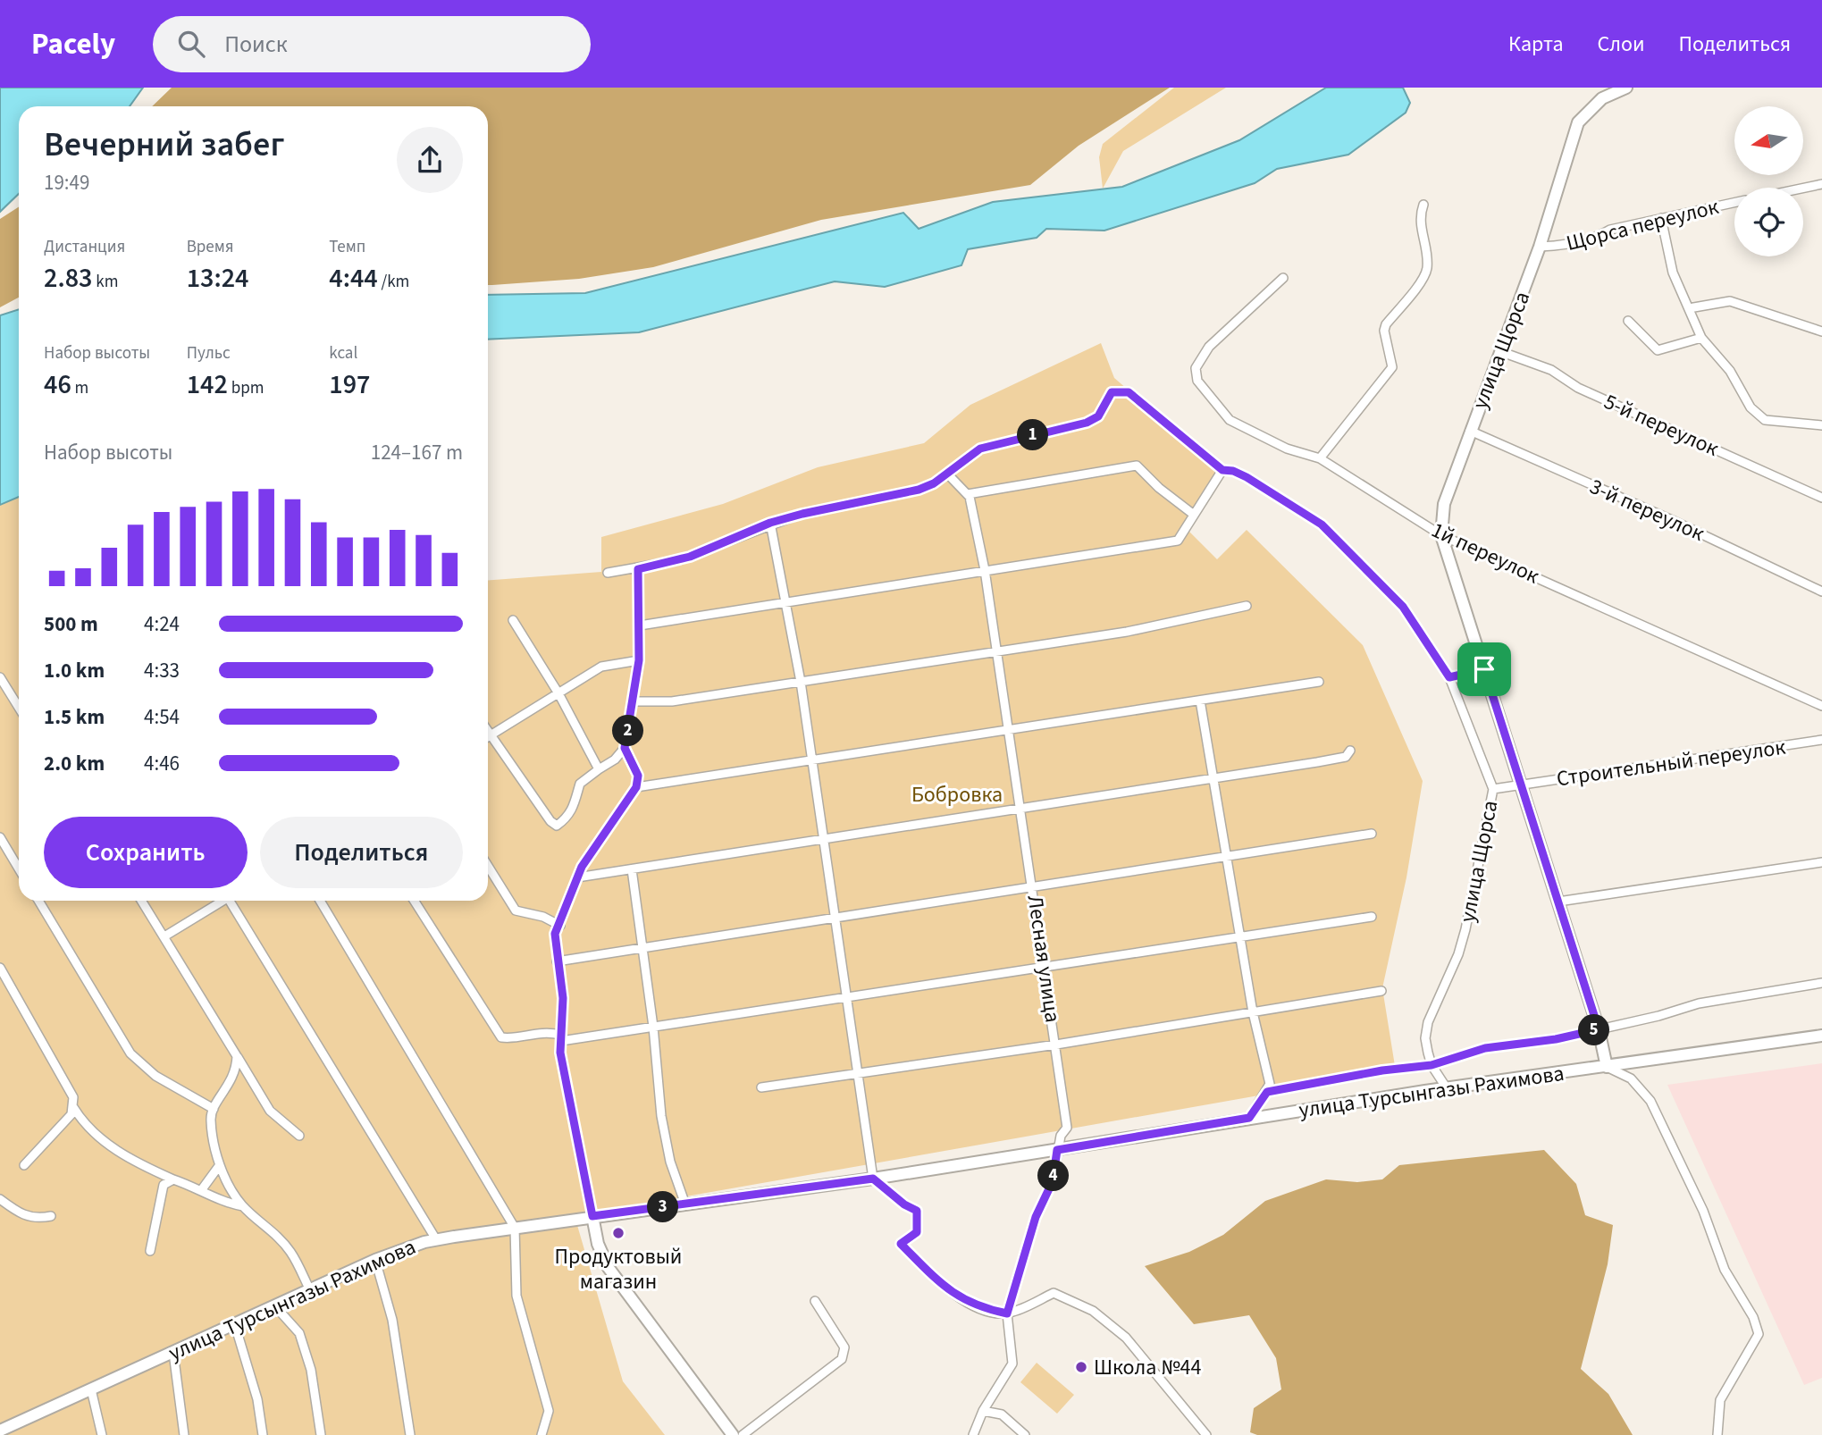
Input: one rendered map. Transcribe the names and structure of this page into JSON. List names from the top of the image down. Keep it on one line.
{"streets":{"street":["Щорса переулок","улица Щорса","5-й переулок","3-й переулок","1й переулок","Строительный переулок","Лесная улица","улица Турсынгазы Рахимова"]},"crossings":[["Щорса переулок","улица Щорса"],["улица Щорса","5-й переулок"],["улица Щорса","3-й переулок"],["улица Щорса","1й переулок"],["улица Щорса","Строительный переулок"],["улица Щорса","улица Турсынгазы Рахимова"],["Лесная улица","улица Турсынгазы Рахимова"]],"parks":["Бобровка"],"places":["Продуктовый магазин","Школа №44"],"north":"left","page":{"header":"Pacely","search":"Поиск","nav":["Карта","Слои","Поделиться"],"heading":["Вечерний забег","19:49"],"stats":[["Дистанция","2.83 km"],["Время","13:24"],["Темп","4:44 /km"],["Набор высоты","46 m"],["Пульс","142 bpm"],["kcal","197"]],"pins":["1","2","5","4","3"],"chart":["Набор высоты","124–167 m"],"list":[{"name":"500 m","note":"4:24"},{"name":"1.0 km","note":"4:33"},{"name":"1.5 km","note":"4:54"},{"name":"2.0 km","note":"4:46"}],"buttons":["Сохранить","Поделиться"]}}
